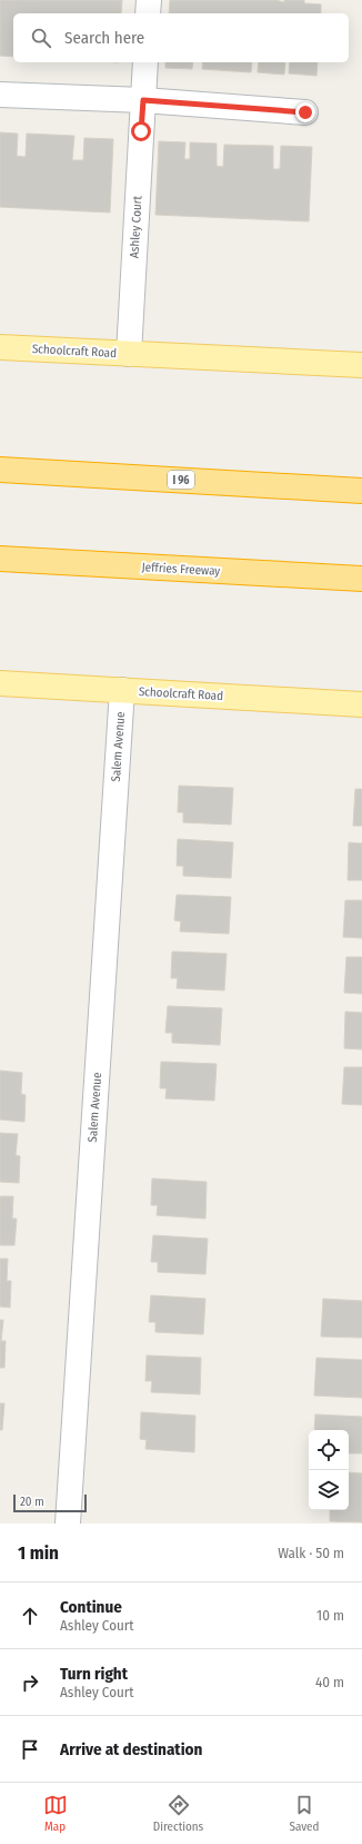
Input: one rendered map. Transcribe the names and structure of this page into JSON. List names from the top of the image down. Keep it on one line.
{"streets":{"highway":["I 96","Jeffries Freeway"],"main road":["Schoolcraft Road"],"street":["Ashley Court","Salem Avenue"]},"crossings":[["Ashley Court","Schoolcraft Road"],["Schoolcraft Road","Salem Avenue"]],"scale_bar":"20 m","page":{"search":"Search here","scale":"20 m","heading":["1 min","Walk · 50 m"],"list":[["Continue","Ashley Court","10 m"],["Turn right","Ashley Court","40 m"],"Arrive at destination"],"nav":["Map","Directions","Saved"]}}
